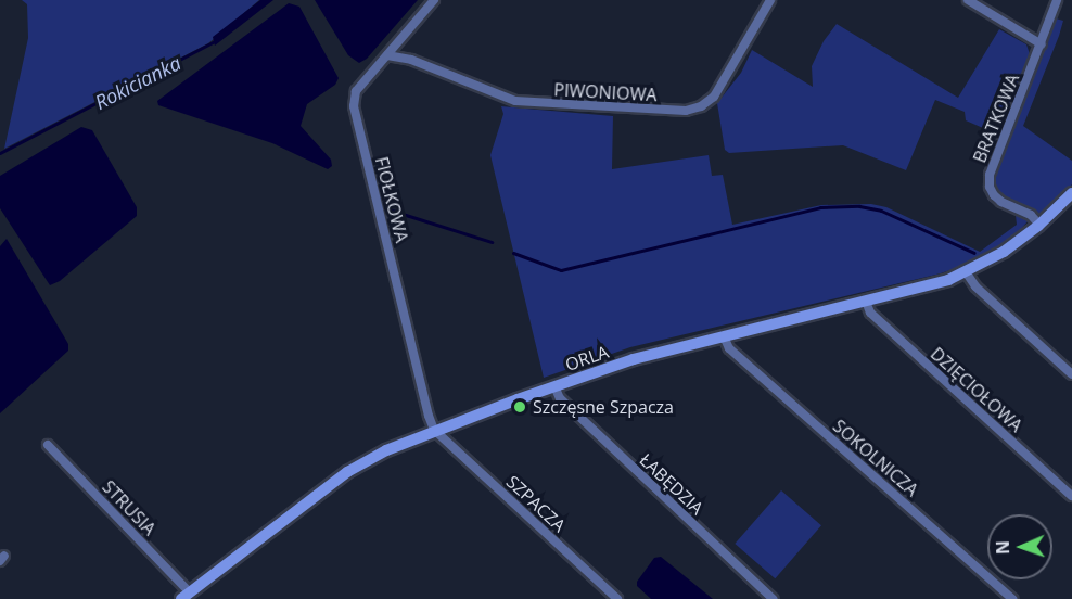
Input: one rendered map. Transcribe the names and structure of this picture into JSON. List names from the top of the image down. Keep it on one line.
{"streets":{"street":["PIWONIOWA","BRATKOWA","FIOŁKOWA","ORLA","DZIĘCIOŁOWA","SOKOLNICZA","ŁABĘDZIA","SZPACZA","STRUSIA"]},"crossings":[["PIWONIOWA","FIOŁKOWA"],["BRATKOWA","ORLA"],["FIOŁKOWA","ORLA"],["FIOŁKOWA","SZPACZA"],["ORLA","DZIĘCIOŁOWA"],["ORLA","SOKOLNICZA"],["ORLA","ŁABĘDZIA"],["ORLA","SZPACZA"],["ORLA","STRUSIA"]],"water":["Rokicianka"],"places":["Szczęsne Szpacza"],"north":"left"}
